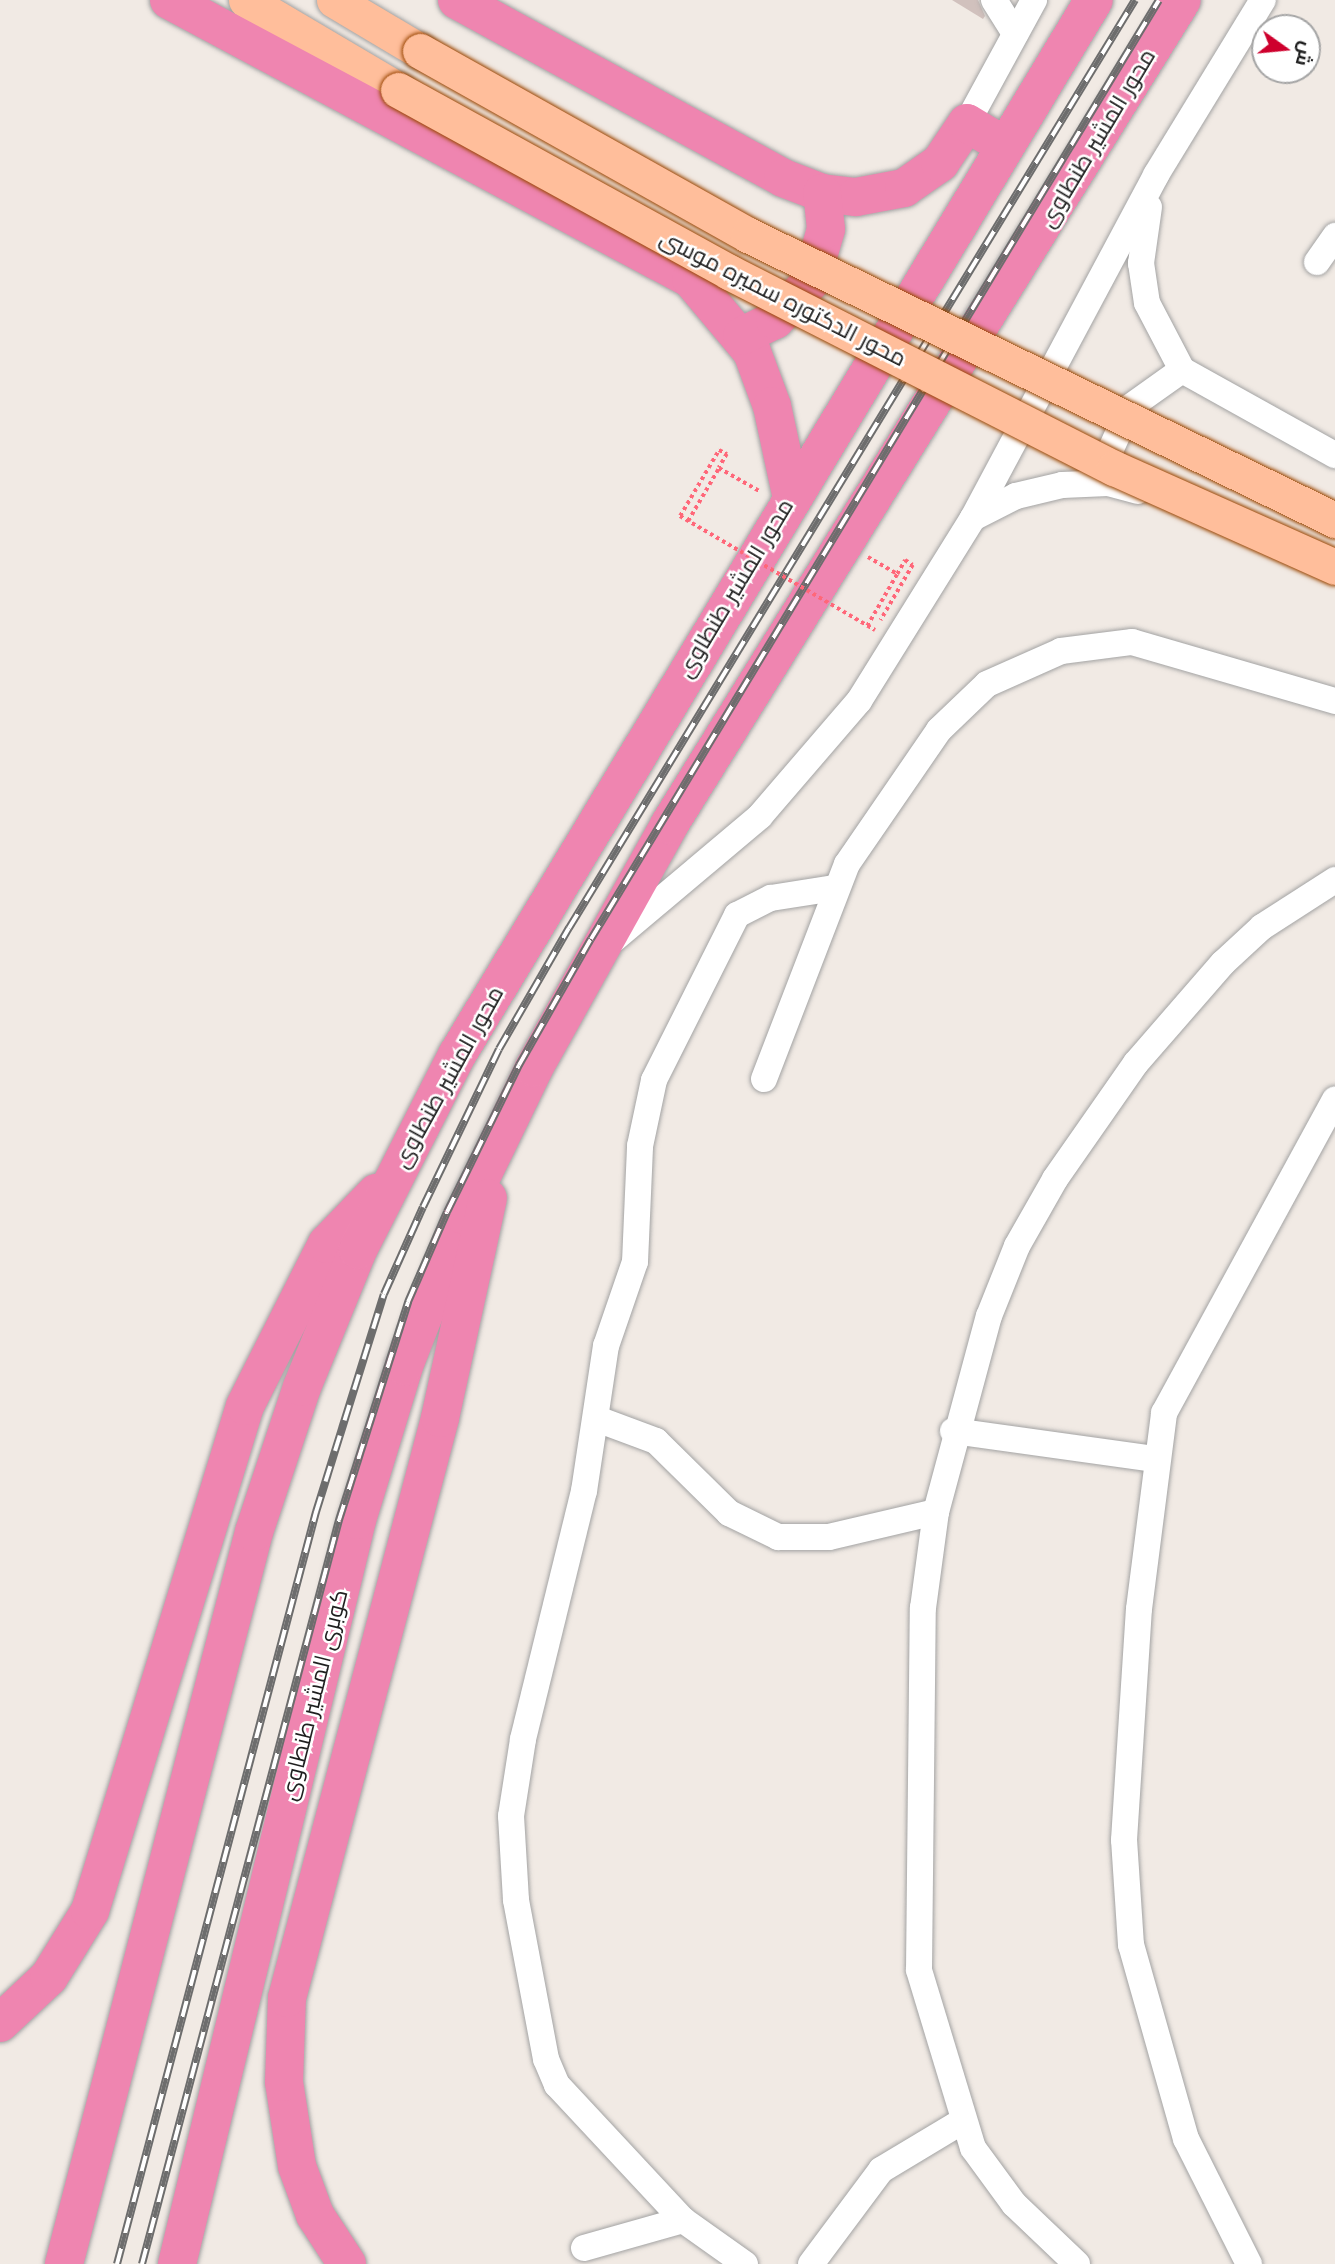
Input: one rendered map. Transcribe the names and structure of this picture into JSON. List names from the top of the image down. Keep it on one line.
{"streets":{"highway":["محور المشير طنطاوى","كوبرى المشير طنطاوى"],"main road":["محور الدكتوره سميره موسى"]},"crossings":[["محور المشير طنطاوى","كوبرى المشير طنطاوى"]],"north":"right"}
